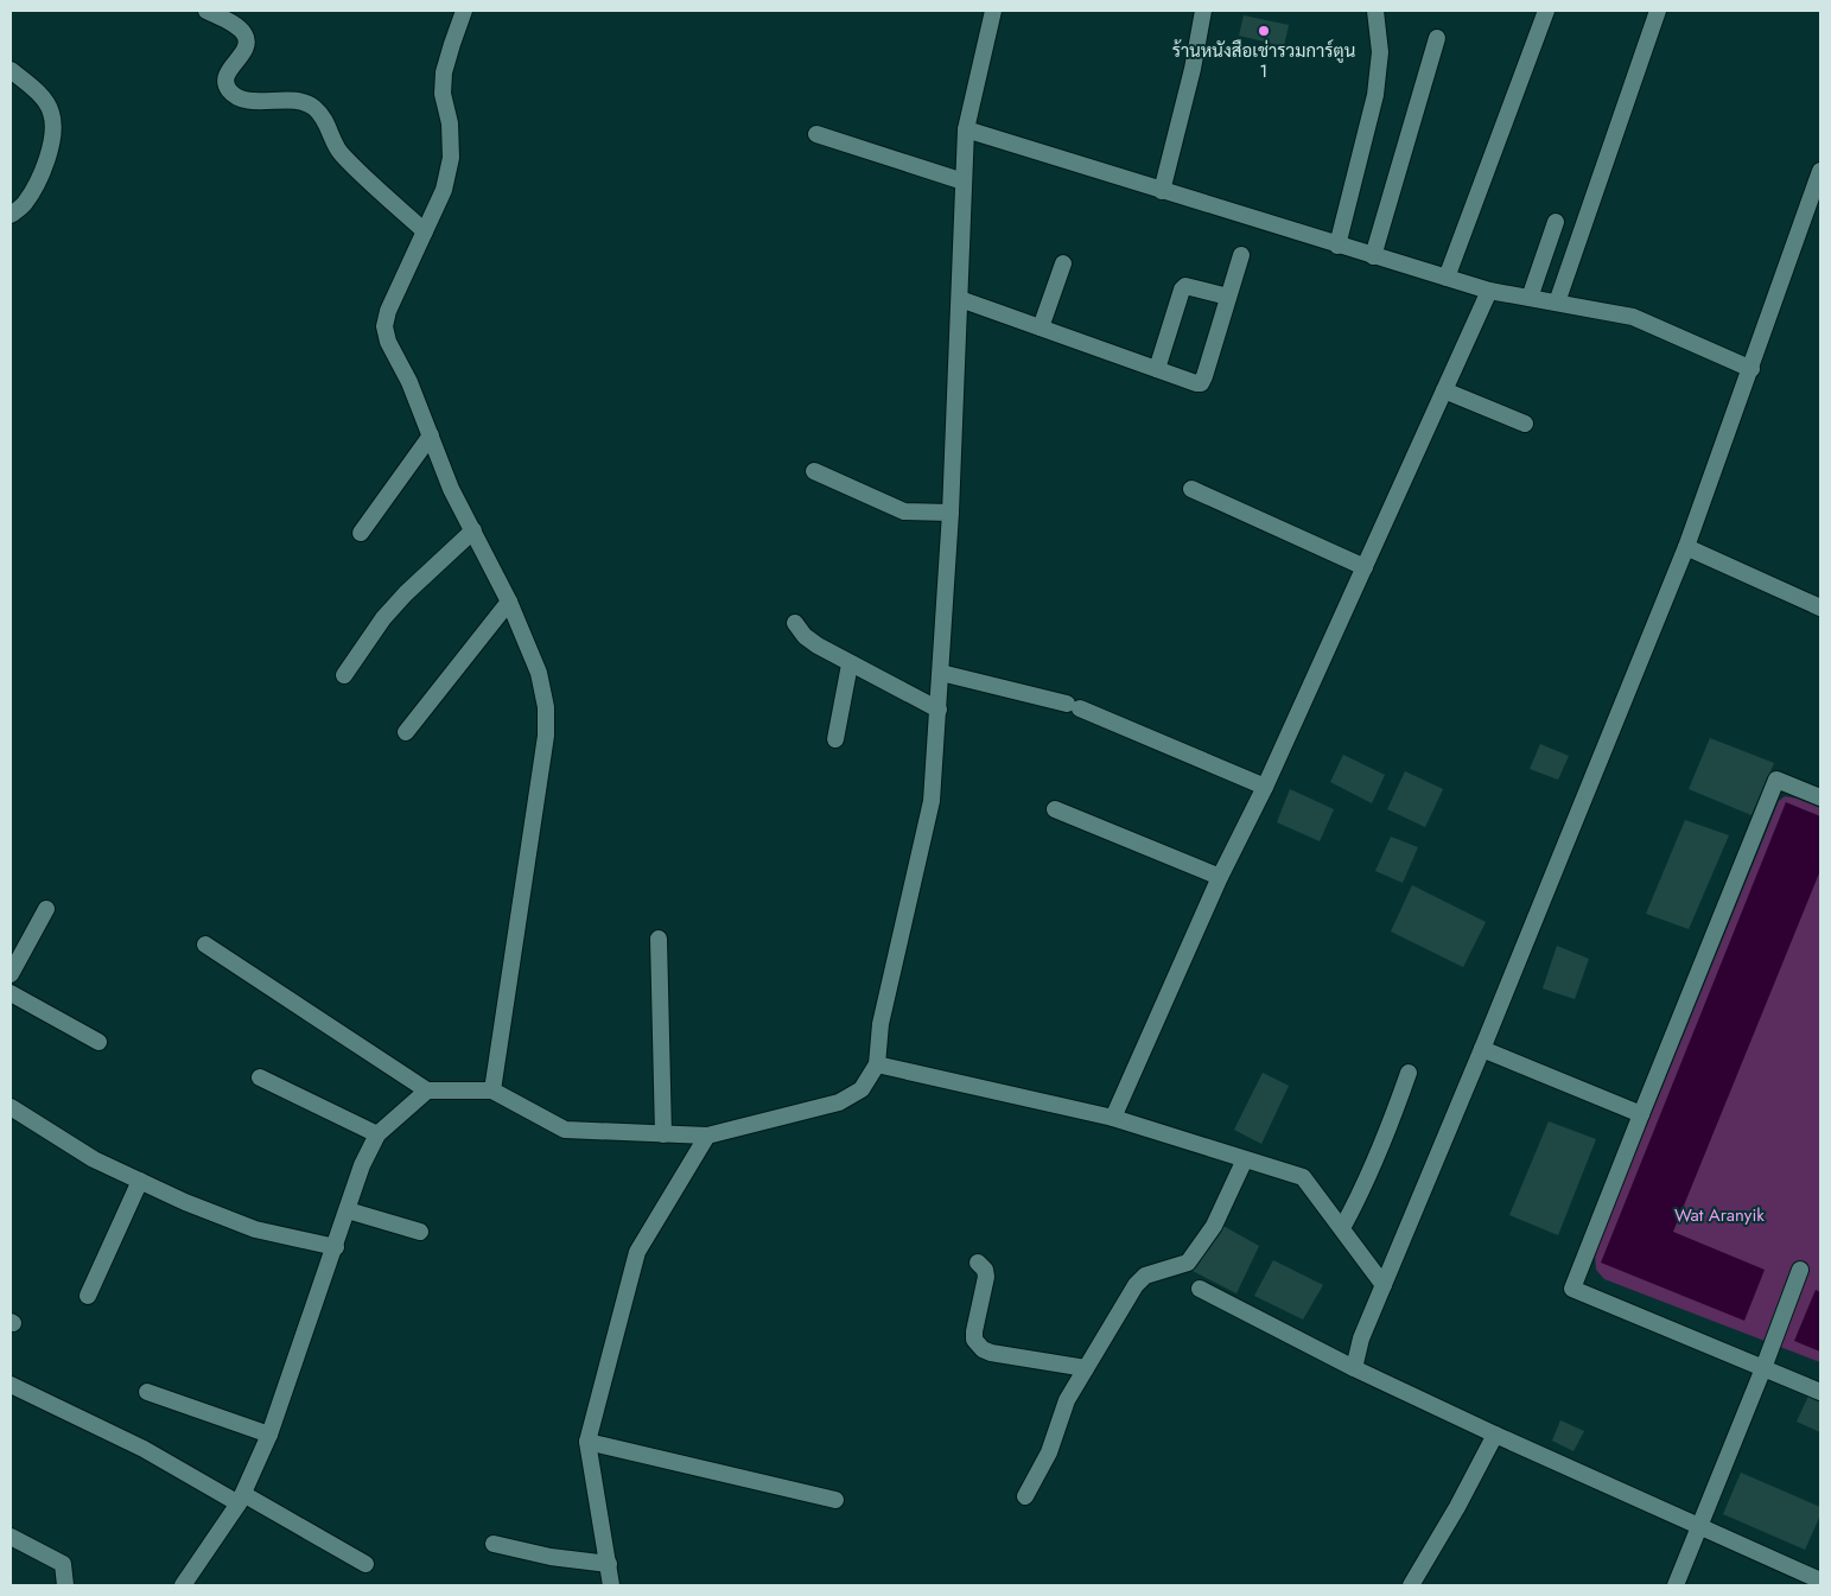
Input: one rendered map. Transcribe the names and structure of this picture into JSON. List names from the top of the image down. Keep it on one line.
{"parks":["Wat Aranyik"],"places":["ร้านหนังสือเช่ารวมการ์ตูน 1"]}
